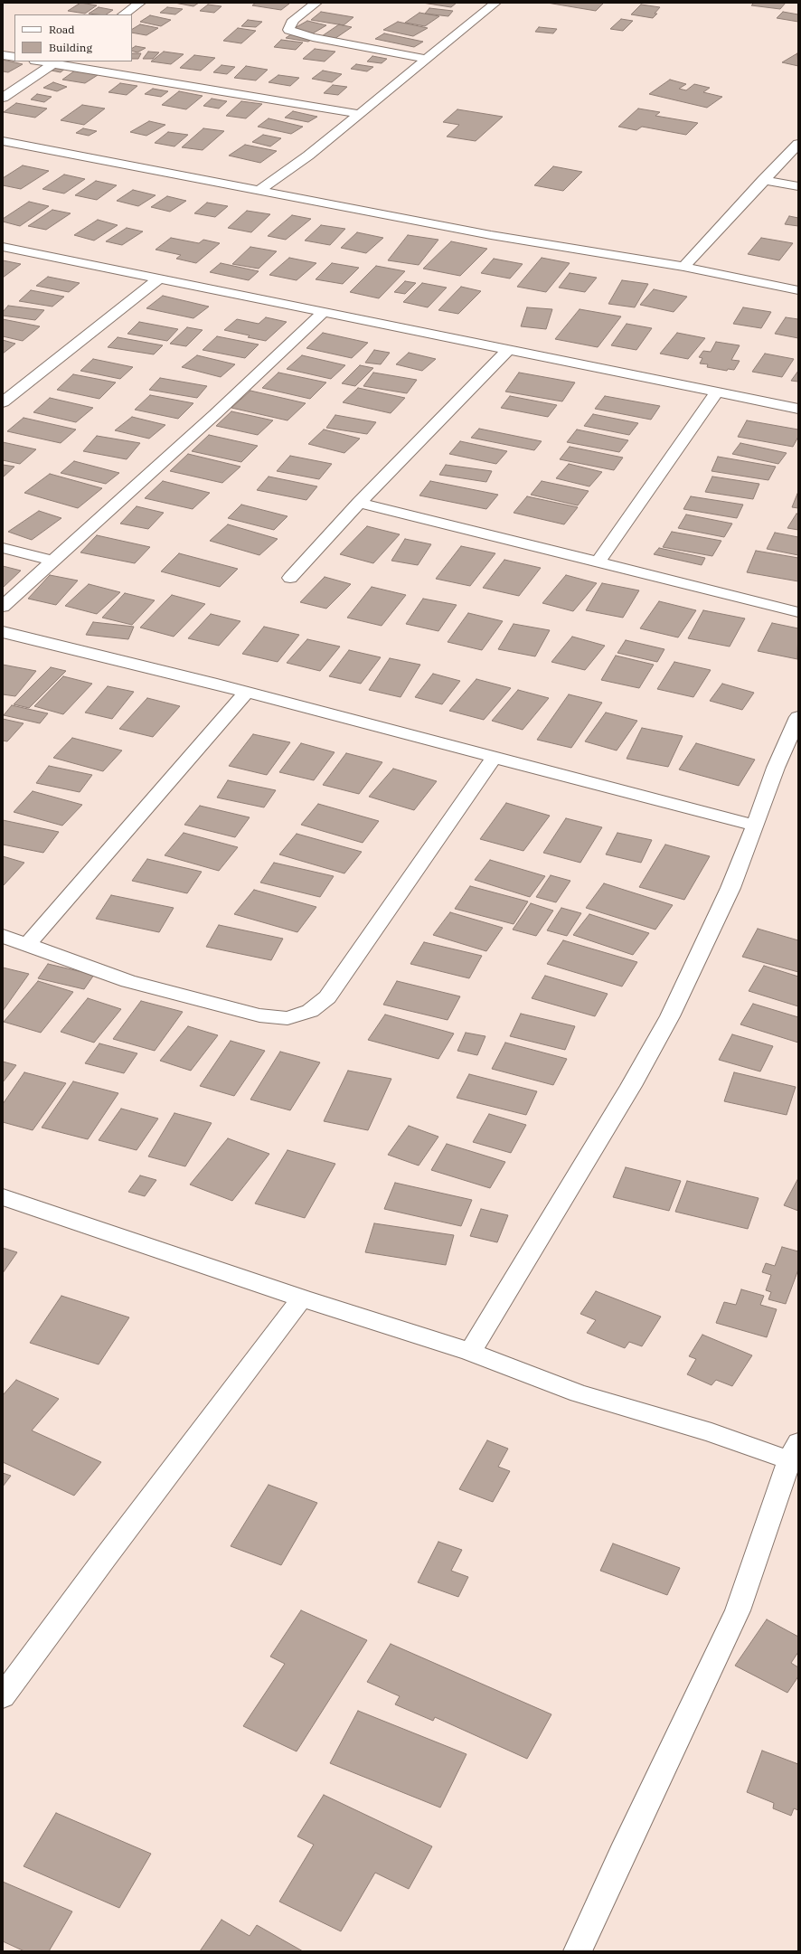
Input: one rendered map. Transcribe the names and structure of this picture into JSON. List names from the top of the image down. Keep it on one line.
{"legend":["Road","Building"]}
